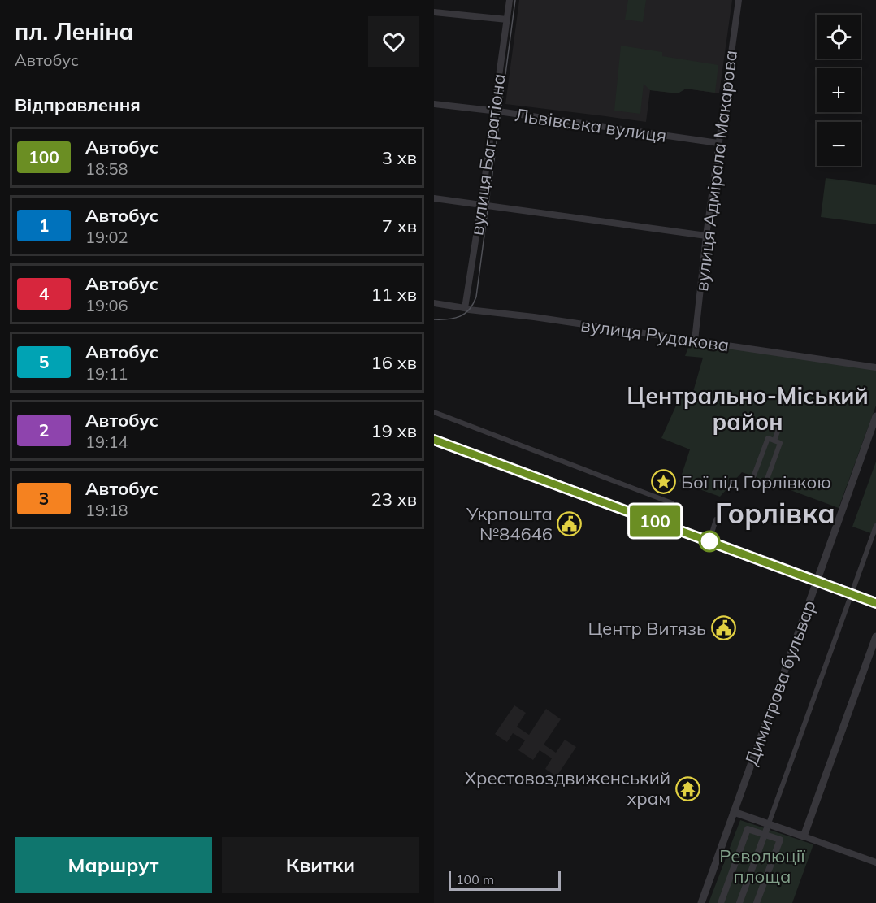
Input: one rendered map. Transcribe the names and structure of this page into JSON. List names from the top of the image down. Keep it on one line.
{"streets":{"street":["Львівська вулиця","вулиця Багратіона","вулиця Адмірала Макарова","вулиця Рудакова","Димитрова бульвар"]},"crossings":[["Львівська вулиця","вулиця Багратіона"],["Львівська вулиця","вулиця Адмірала Макарова"],["вулиця Багратіона","вулиця Рудакова"],["вулиця Адмірала Макарова","вулиця Рудакова"]],"districts":["Центрально-Міський район","Горлівка"],"parks":["Революції площа"],"places":{"place":["Бої під Горлівкою"],"public building":["Укрпошта №84646","Центр Витязь"],"temple":["Хрестовоздвиженський храм"]},"lines":["bus line 100"],"scale_bar":"100 m","page":{"heading":[["пл. Леніна","Автобус"],"Відправлення"],"on_map":"100","map_buttons":["+","−"],"list":[{"mark":"100","name":"Автобус","note":"18:58","value":"3 хв"},{"mark":"1","name":"Автобус","note":"19:02","value":"7 хв"},{"mark":"4","name":"Автобус","note":"19:06","value":"11 хв"},{"mark":"5","name":"Автобус","note":"19:11","value":"16 хв"},{"mark":"2","name":"Автобус","note":"19:14","value":"19 хв"},{"mark":"3","name":"Автобус","note":"19:18","value":"23 хв"}],"buttons":["Маршрут","Квитки"],"scale":"100 m"}}
